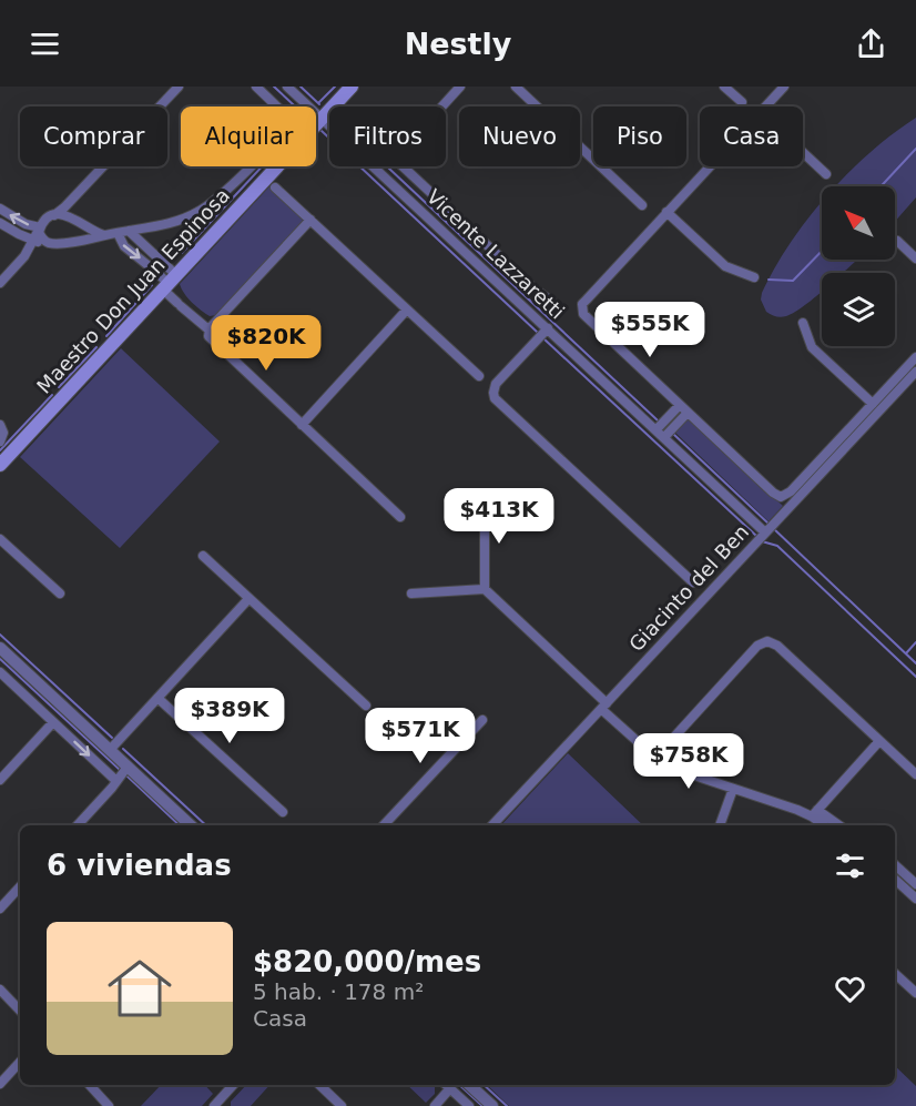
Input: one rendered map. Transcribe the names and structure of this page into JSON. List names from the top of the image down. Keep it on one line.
{"streets":{"main road":["Maestro Don Juan Espinosa"],"street":["Vicente Lazzaretti","Giacinto del Ben"]},"crossings":[["Vicente Lazzaretti","Maestro Don Juan Espinosa"],["Vicente Lazzaretti","Giacinto del Ben"]],"north":"top left","page":{"header":"Nestly","chip":["Comprar","Alquilar","Filtros","Nuevo","Piso","Casa"],"price":["$555K","$820K","$413K","$389K","$571K","$758K"],"heading":"6 viviendas","list":[{"name":"$820,000/mes","note":"5 hab. · 178 m² · Casa"}]}}
